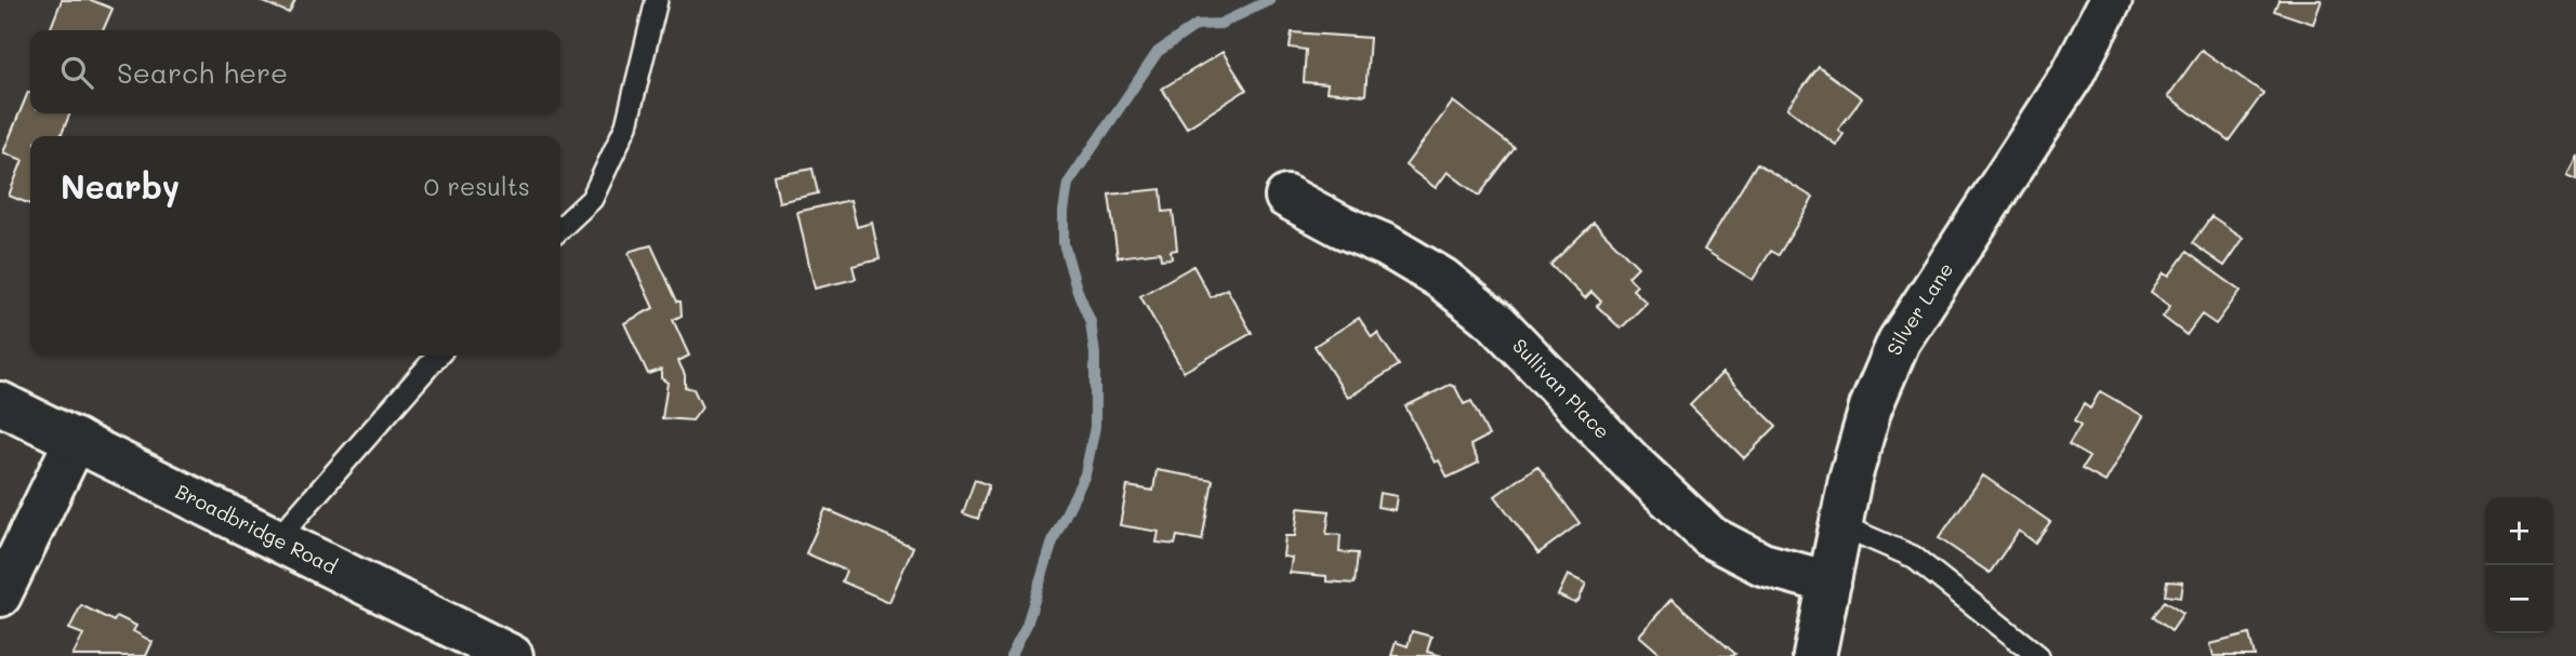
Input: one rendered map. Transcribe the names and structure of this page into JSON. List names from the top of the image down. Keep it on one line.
{"streets":{"street":["Silver Lane","Sullivan Place","Broadbridge Road"]},"crossings":[["Silver Lane","Sullivan Place"]],"page":{"search":"Search here","heading":["Nearby","0 results"],"map_buttons":["+","−"]}}
